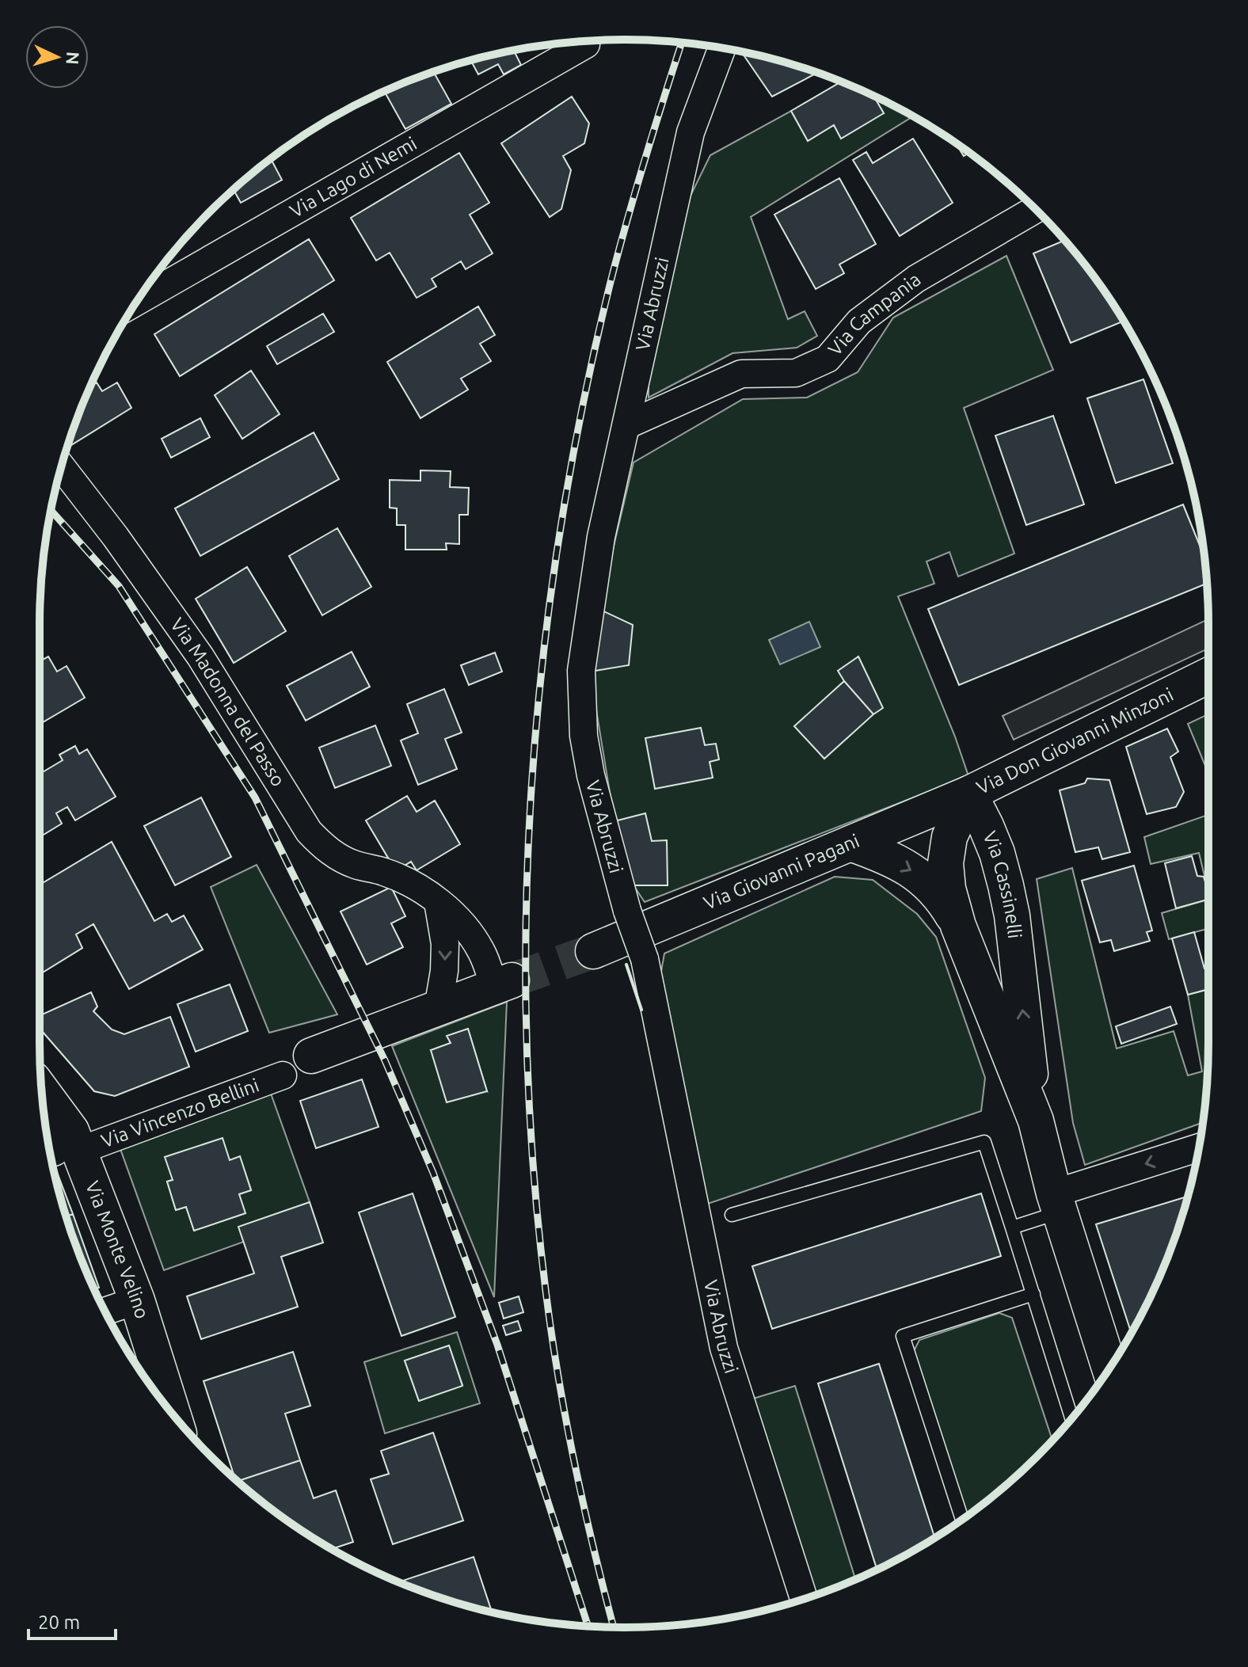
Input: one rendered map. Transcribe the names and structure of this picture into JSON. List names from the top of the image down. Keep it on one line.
{"streets":{"street":["Via Lago di Nemi","Via Abruzzi","Via Campania","Via Madonna del Passo","Via Don Giovanni Minzoni","Via Giovanni Pagani","Via Cassinelli","Via Vincenzo Bellini","Via Monte Velino"]},"crossings":[["Via Abruzzi","Via Campania"],["Via Don Giovanni Minzoni","Via Giovanni Pagani"],["Via Don Giovanni Minzoni","Via Cassinelli"],["Via Giovanni Pagani","Via Cassinelli"],["Via Vincenzo Bellini","Via Monte Velino"]],"scale_bar":"20 m","north":"right"}
